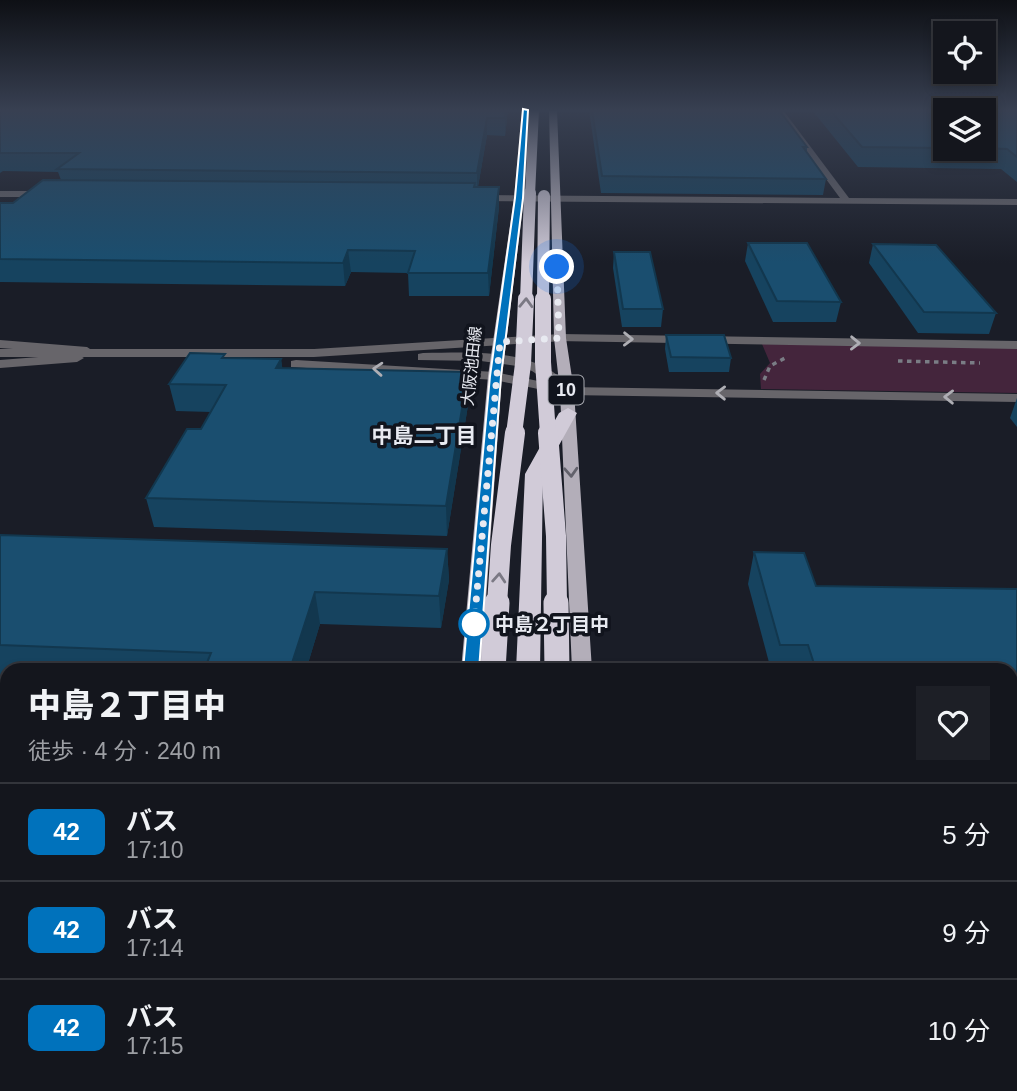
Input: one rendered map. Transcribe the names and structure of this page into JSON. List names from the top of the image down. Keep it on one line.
{"streets":{"main road":["大阪池田線","10"]},"districts":["中島二丁目"],"places":["中島２丁目中"],"lines":["bus line 42"],"page":{"heading":["中島２丁目中","徒歩 · 4 分 · 240 m"],"list":[{"mark":"42","name":"バス","note":"17:10","value":"5 分"},{"mark":"42","name":"バス","note":"17:14","value":"9 分"},{"mark":"42","name":"バス","note":"17:15","value":"10 分"}]}}
